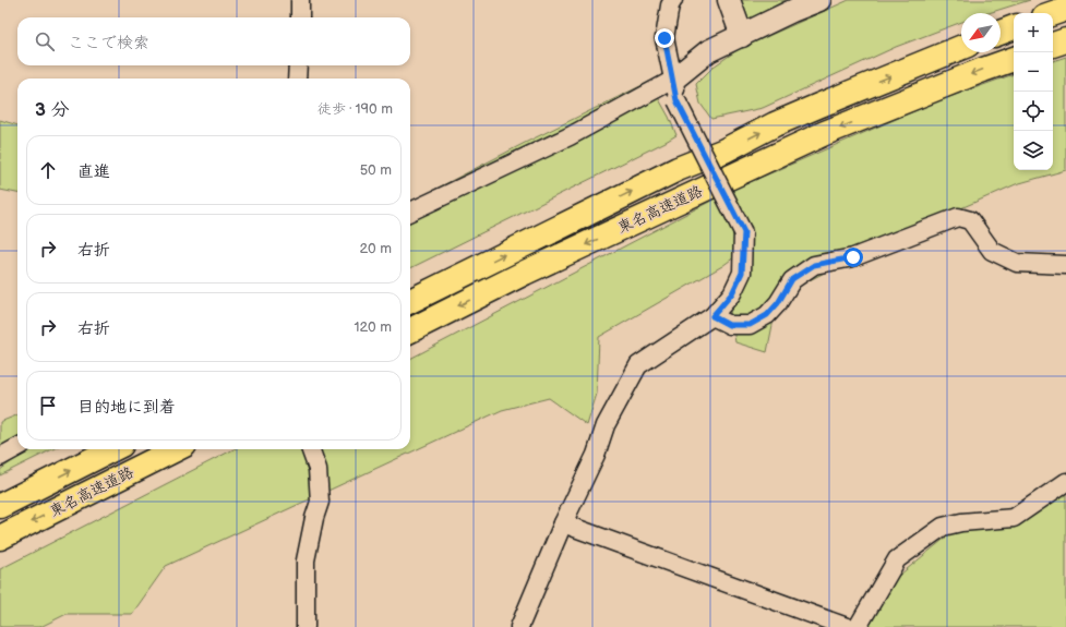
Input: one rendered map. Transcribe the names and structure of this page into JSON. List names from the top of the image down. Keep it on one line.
{"streets":{"highway":["東名高速道路"]},"north":"bottom left","page":{"map_buttons":["+","−"],"search":"ここで検索","heading":["3 分","徒歩 · 190 m"],"list":[["直進","50 m"],["右折","20 m"],["右折","120 m"],"目的地に到着"]}}
